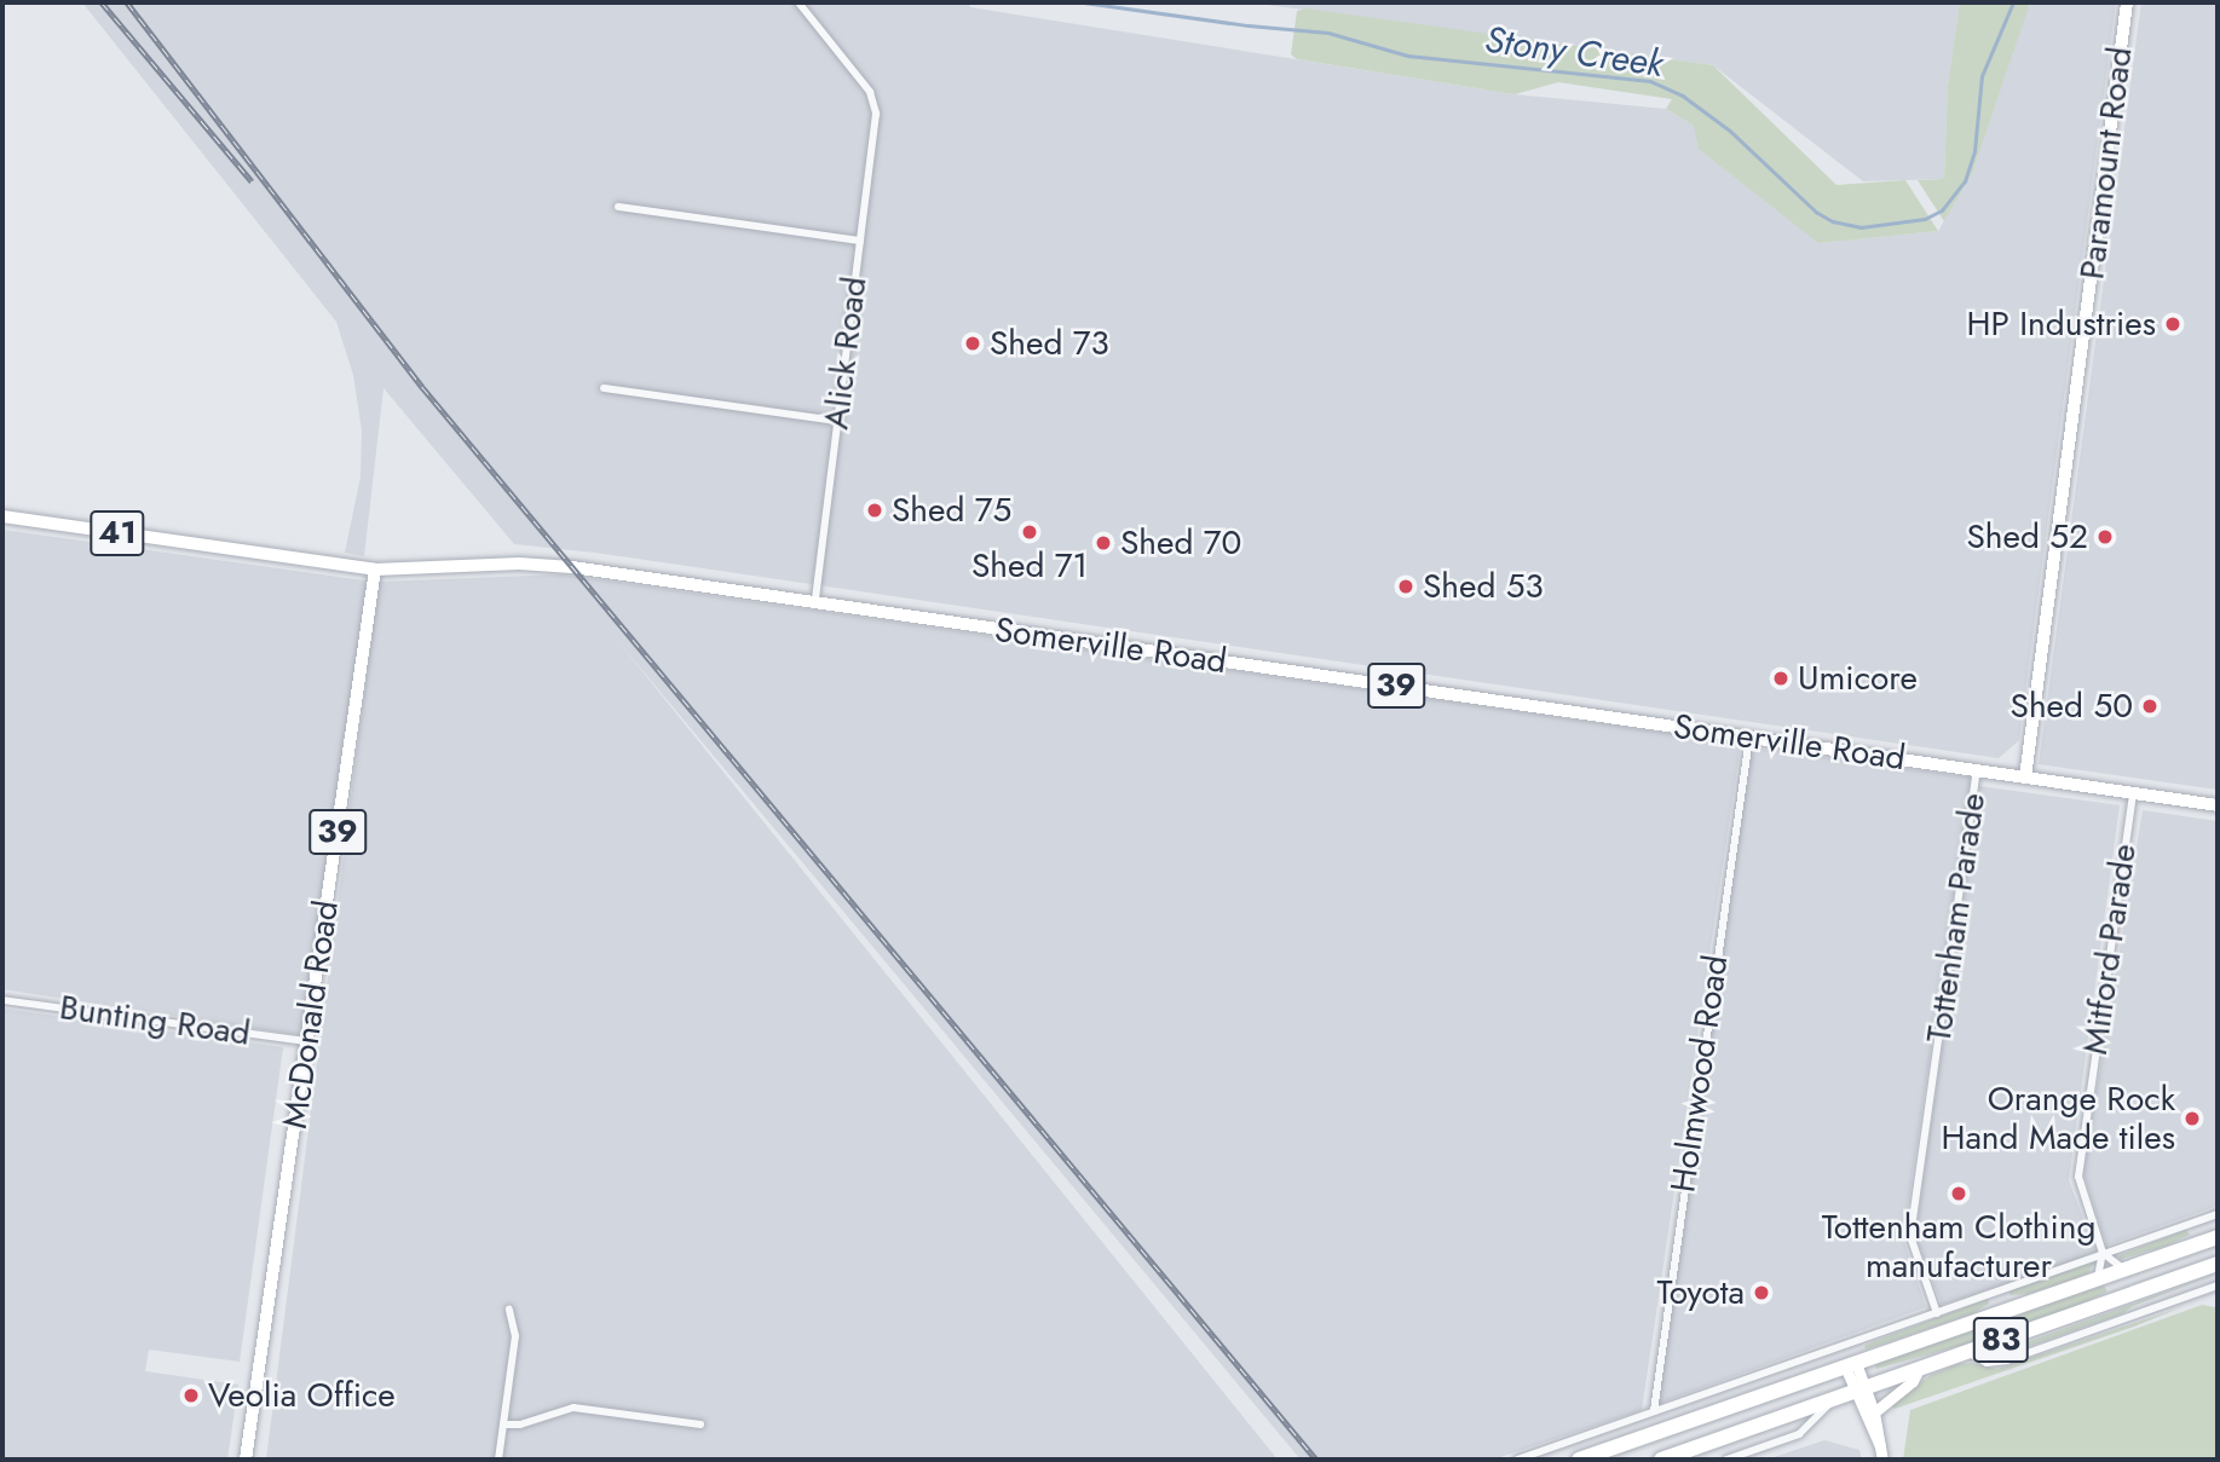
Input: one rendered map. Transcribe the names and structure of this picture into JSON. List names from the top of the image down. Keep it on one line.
{"streets":{"highway":["83"],"main road":["Paramount Road","41","Somerville Road","39","McDonald Road"],"street":["Alick Road","Tottenham Parade","Mitford Parade","Bunting Road","Holmwood Road"]},"crossings":[["Paramount Road","Somerville Road"],["Alick Road","Somerville Road"],["Somerville Road","Tottenham Parade"],["Somerville Road","Mitford Parade"],["Somerville Road","McDonald Road"],["Somerville Road","Holmwood Road"],["McDonald Road","Bunting Road"]],"water":["Stony Creek"],"places":["HP Industries","Shed 73","Shed 75","Shed 71","Shed 52","Shed 70","Shed 53","Umicore","Shed 50","Orange Rock Hand Made tiles","Tottenham Clothing manufacturer","Toyota","Veolia Office"]}
